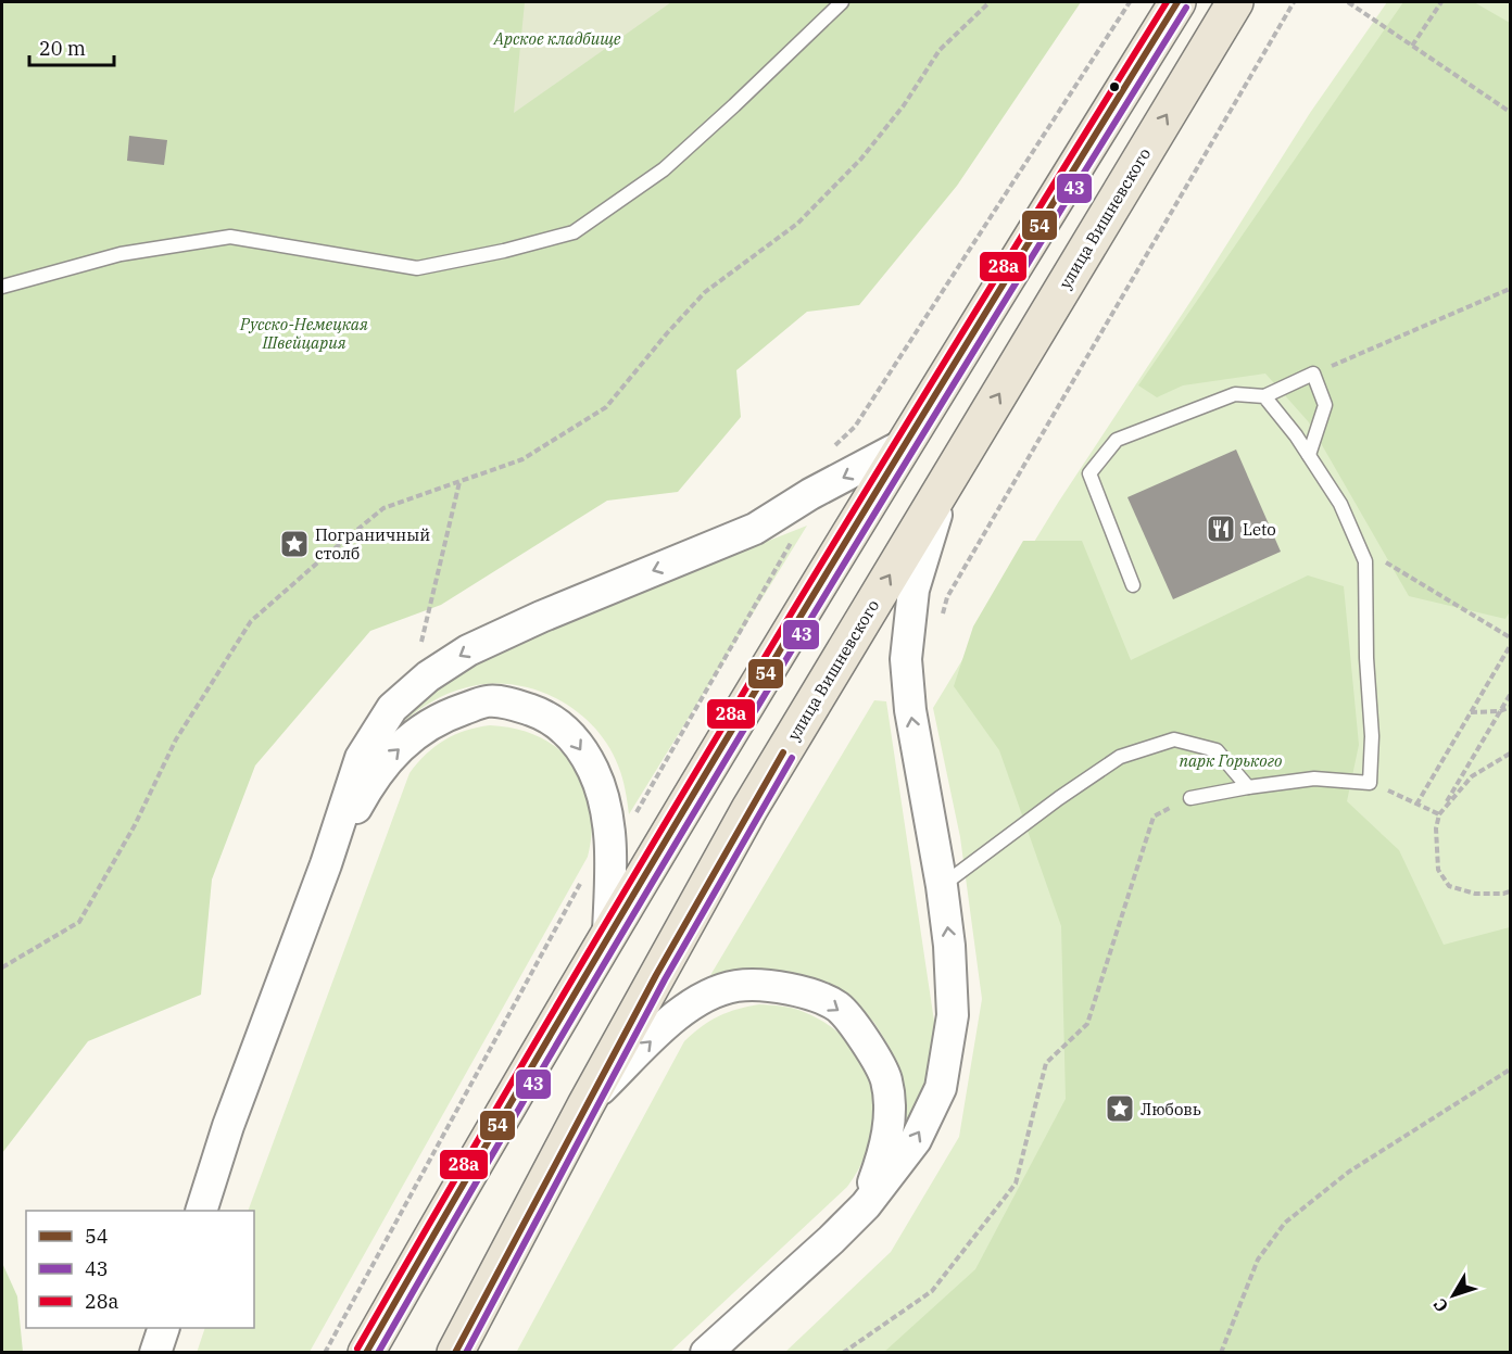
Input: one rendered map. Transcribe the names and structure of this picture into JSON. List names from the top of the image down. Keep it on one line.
{"streets":{"main road":["улица Вишневского"]},"parks":["Арское кладбище","Русско-Немецкая Швейцария","парк Горького"],"places":{"restaurant":["Leto"],"place":["Пограничный столб","Любовь"]},"lines":["transit line 54","transit line 28a","transit line 43"],"legend":["54","43","28a"],"scale_bar":"20 m","north":"bottom left"}
